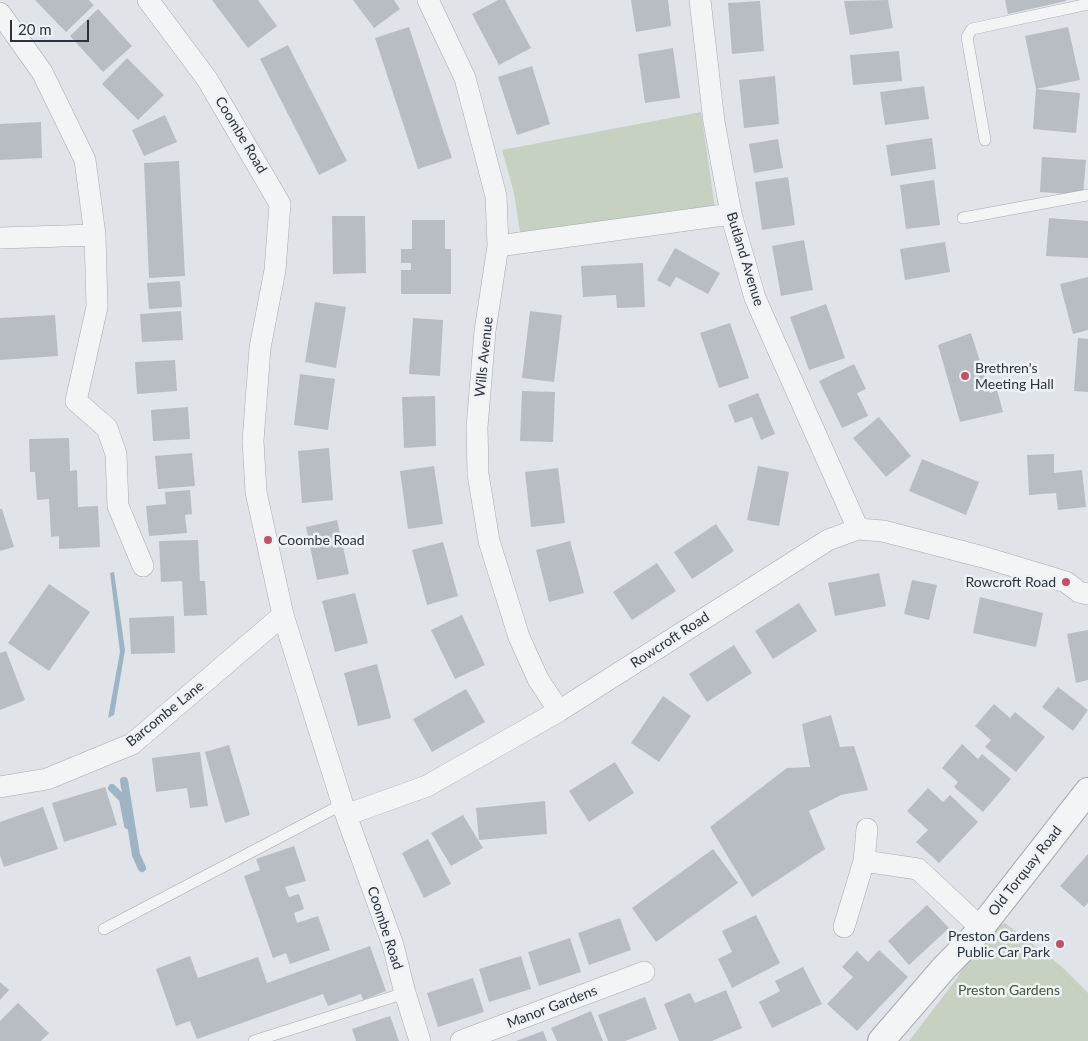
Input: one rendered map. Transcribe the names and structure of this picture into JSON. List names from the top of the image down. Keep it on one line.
{"streets":{"street":["Coombe Road","Butland Avenue","Wills Avenue","Rowcroft Road","Barcombe Lane","Old Torquay Road","Manor Gardens"]},"crossings":[["Coombe Road","Rowcroft Road"],["Coombe Road","Barcombe Lane"],["Butland Avenue","Rowcroft Road"],["Wills Avenue","Rowcroft Road"]],"parks":["Preston Gardens"],"places":["Brethren's Meeting Hall","Coombe Road","Rowcroft Road","Preston Gardens Public Car Park"],"scale_bar":"20 m"}
